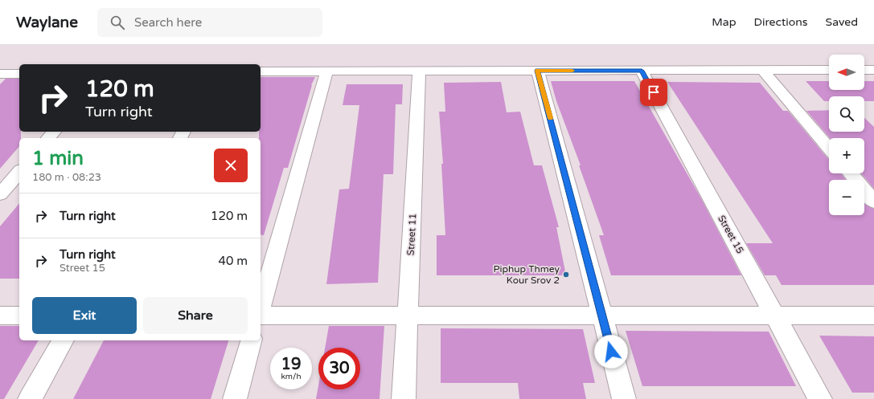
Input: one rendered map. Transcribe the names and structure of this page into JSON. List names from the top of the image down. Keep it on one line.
{"streets":{"street":["Street 11","Street 15"]},"places":["Piphup Thmey Kour Srov 2"],"north":"left","page":{"header":"Waylane","search":"Search here","nav":["Map","Directions","Saved"],"map_buttons":["+","−"],"turn":["120 m","Turn right"],"heading":["1 min","180 m · 08:23"],"list":[{"name":"Turn right","value":"120 m"},{"name":"Turn right","note":"Street 15","value":"40 m"}],"buttons":["Exit","Share"],"speed":"19 km/h","limit":"30"}}
